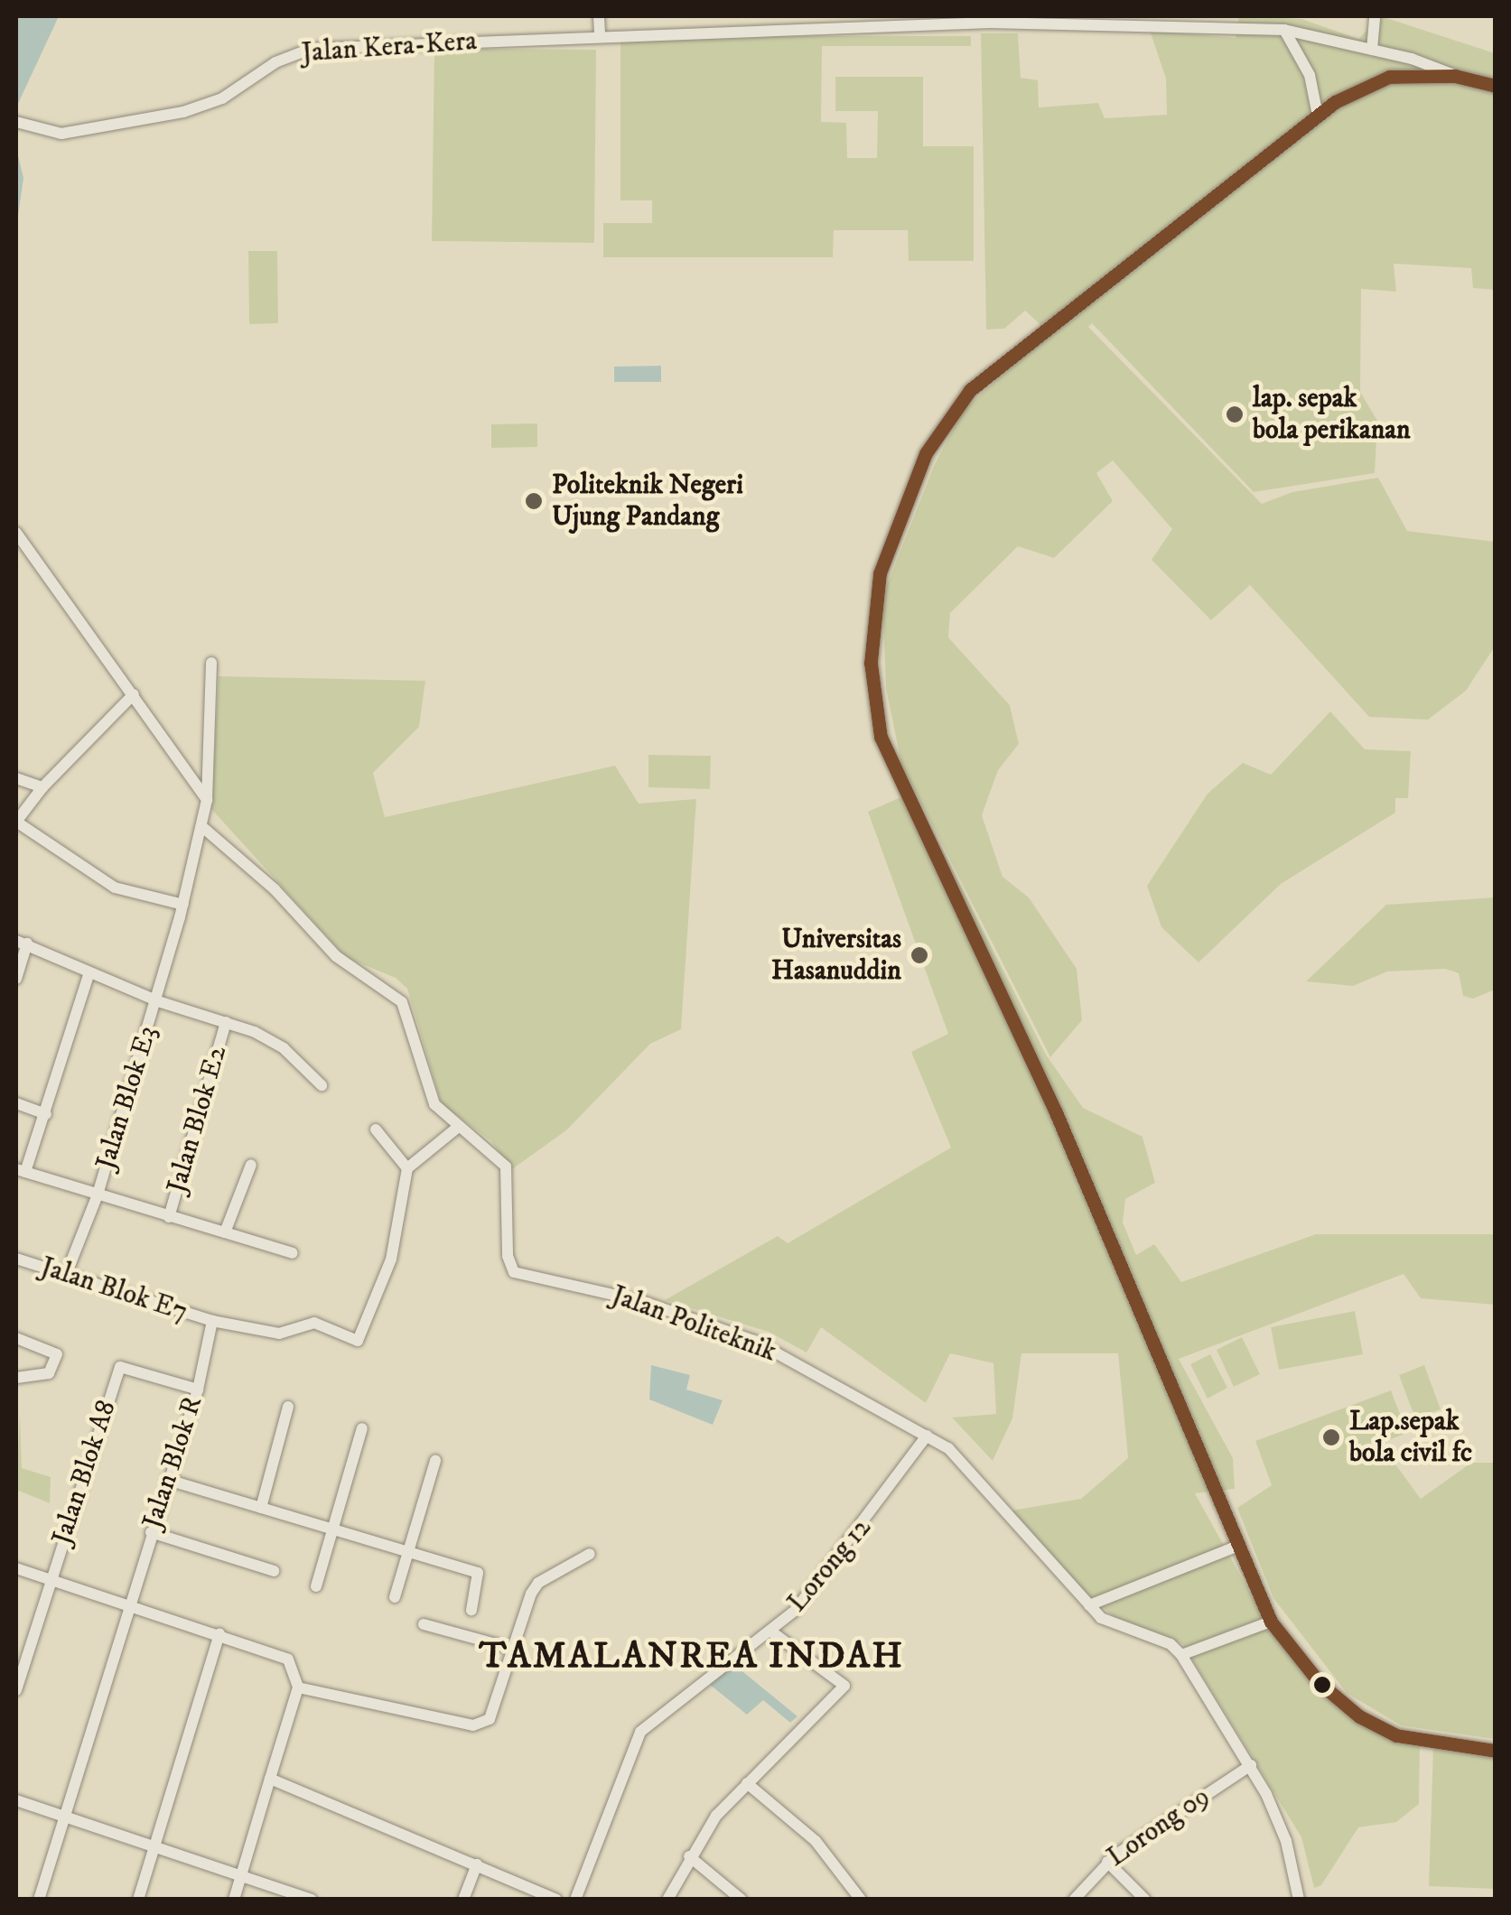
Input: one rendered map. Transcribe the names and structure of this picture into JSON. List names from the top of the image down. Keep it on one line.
{"streets":{"street":["Jalan Kera-Kera","Jalan Blok E3","Jalan Blok E2","Jalan Blok E7","Jalan Politeknik","Jalan Blok R","Jalan Blok A8","Lorong 12","Lorong 09"]},"crossings":[["Jalan Blok E3","Jalan Blok E7"],["Jalan Blok E3","Jalan Politeknik"],["Jalan Blok E7","Jalan Blok R"],["Jalan Politeknik","Lorong 12"],["Jalan Politeknik","Lorong 09"],["Jalan Blok R","Jalan Blok A8"]],"districts":["TAMALANREA INDAH"],"places":["lap. sepak bola perikanan","Politeknik Negeri Ujung Pandang","Universitas Hasanuddin","Lap.sepak bola civil fc"]}
